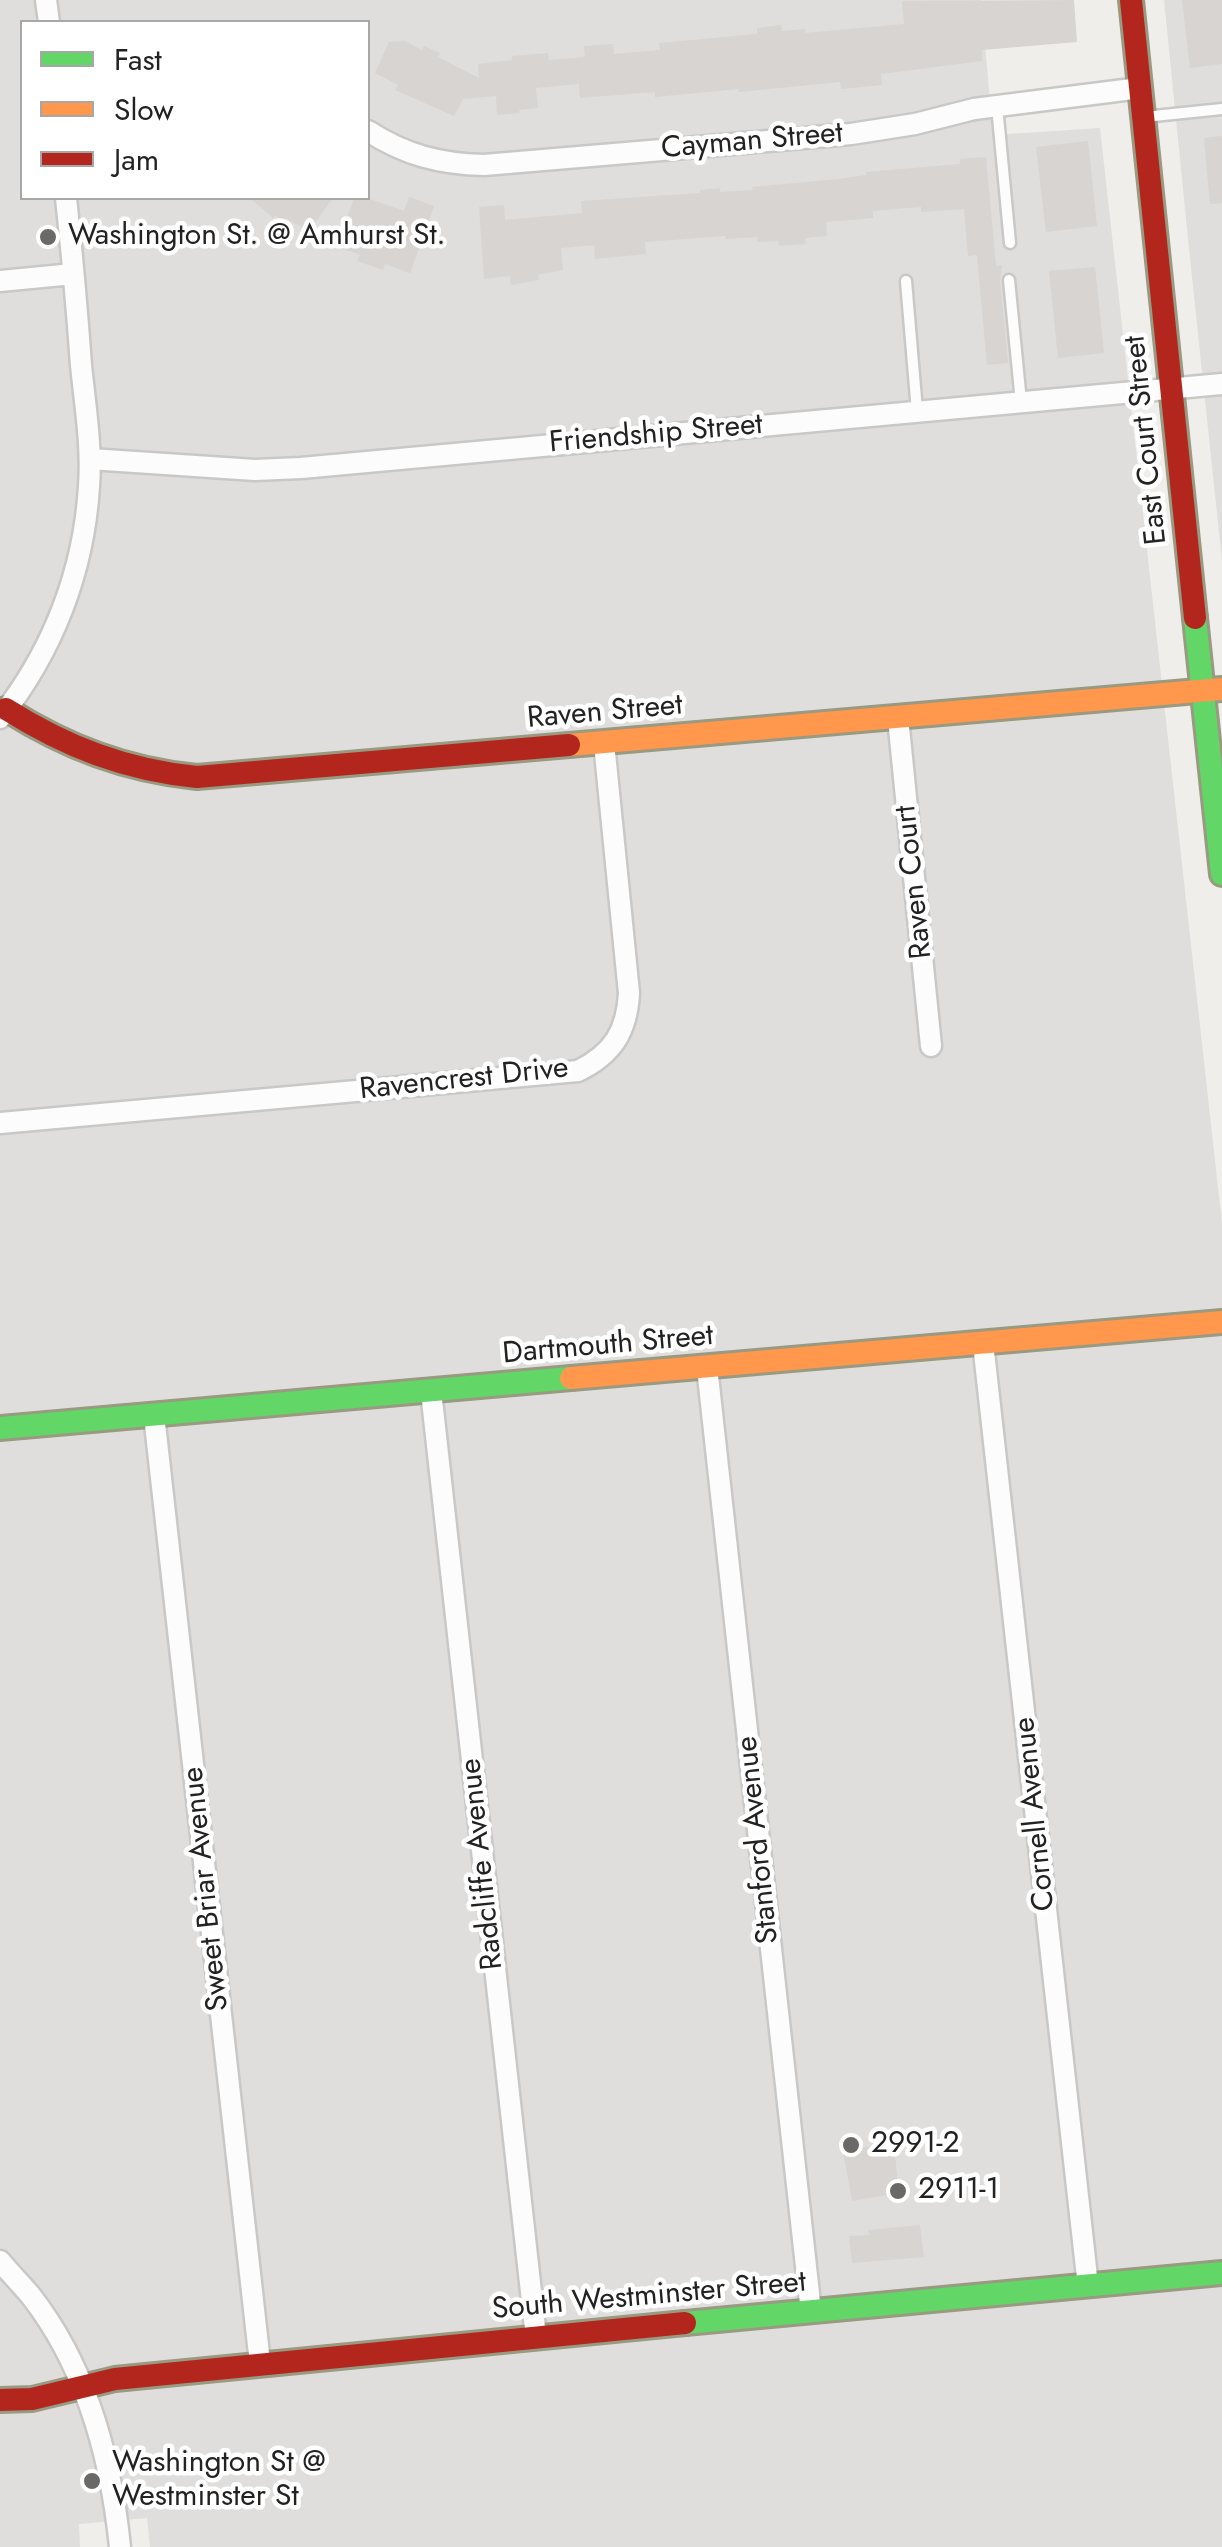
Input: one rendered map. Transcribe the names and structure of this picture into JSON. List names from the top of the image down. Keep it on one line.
{"streets":{"street":["Cayman Street","Friendship Street","East Court Street","Raven Street","Raven Court","Ravencrest Drive","Dartmouth Street","Cornell Avenue","Stanford Avenue","Radcliffe Avenue","Sweet Briar Avenue","South Westminster Street"]},"crossings":[["Cayman Street","East Court Street"],["Friendship Street","East Court Street"],["East Court Street","Raven Street"],["Raven Street","Raven Court"],["Raven Street","Ravencrest Drive"],["Dartmouth Street","Cornell Avenue"],["Dartmouth Street","Stanford Avenue"],["Dartmouth Street","Radcliffe Avenue"],["Dartmouth Street","Sweet Briar Avenue"],["Cornell Avenue","South Westminster Street"],["Stanford Avenue","South Westminster Street"],["Radcliffe Avenue","South Westminster Street"],["Sweet Briar Avenue","South Westminster Street"]],"places":["Washington St. @ Amhurst St.","2991-2","2911-1","Washington St @ Westminster St"],"legend":["Fast","Slow","Jam"]}
